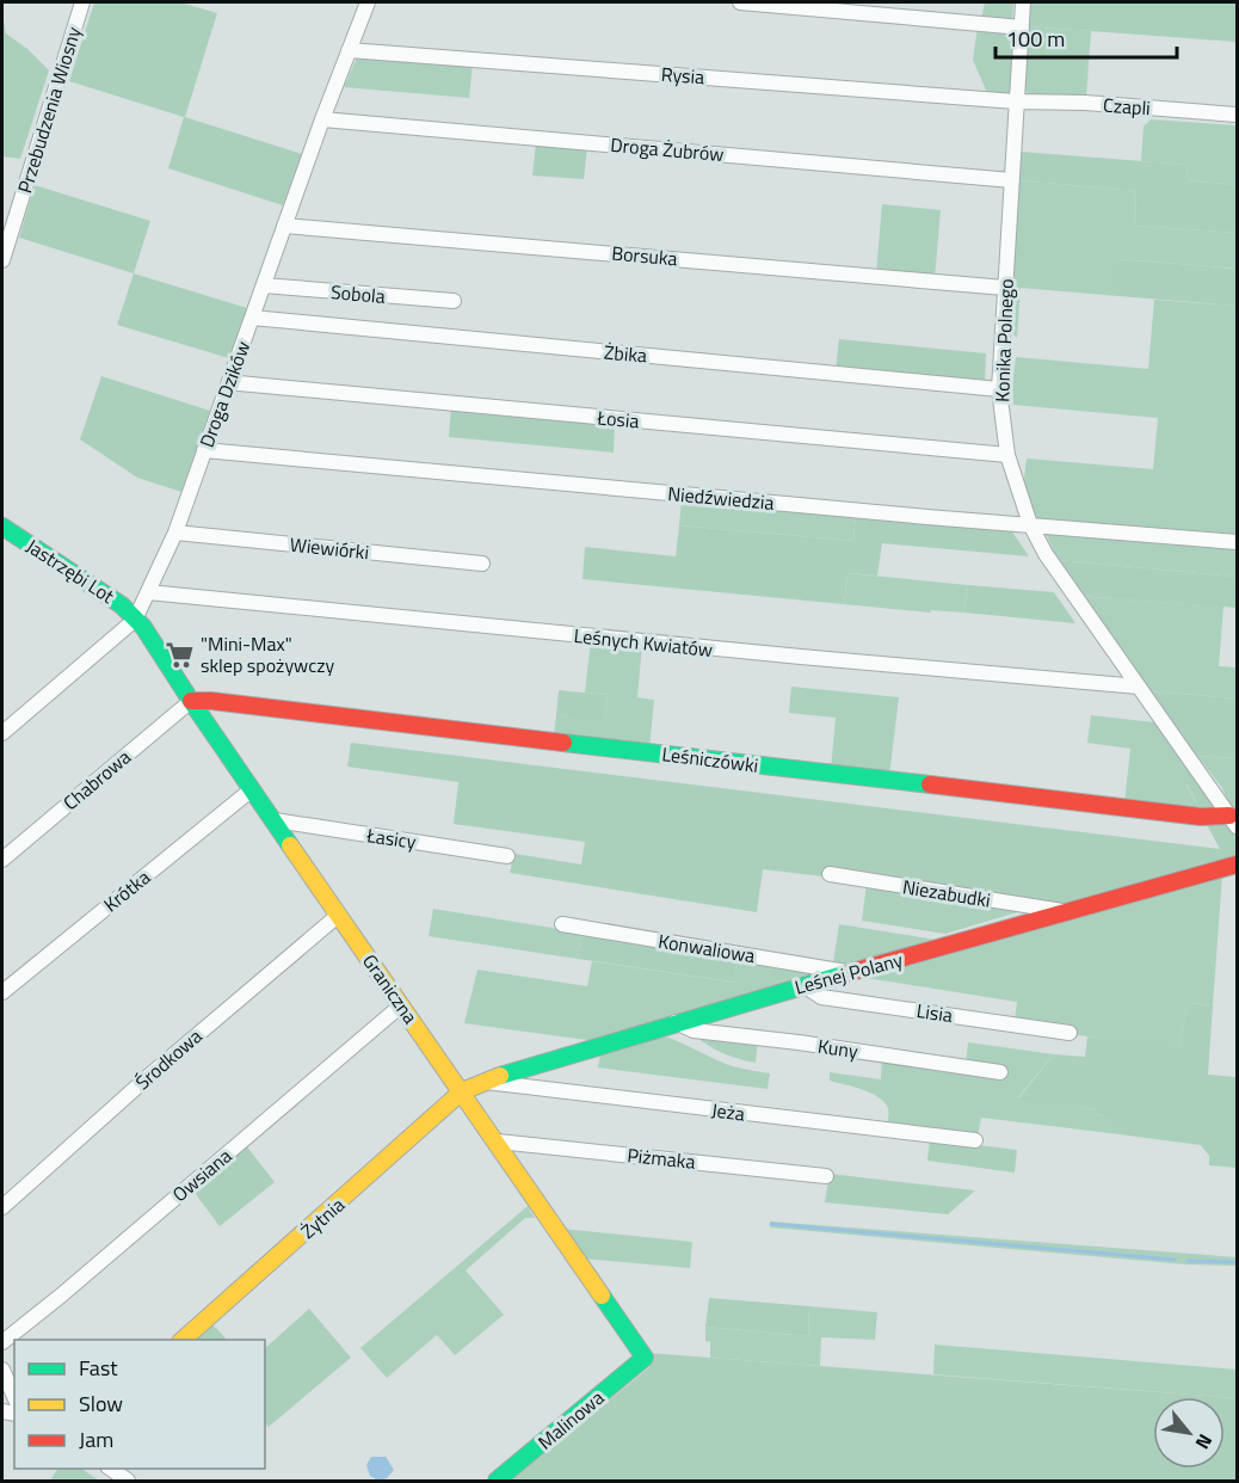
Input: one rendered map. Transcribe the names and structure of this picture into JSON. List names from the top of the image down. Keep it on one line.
{"streets":{"street":["Rysia","Czapli","Przebudzenia Wiosny","Droga Żubrów","Borsuka","Sobola","Konika Polnego","Żbika","Droga Dzików","Łosia","Niedźwiedzia","Wiewiórki","Jastrzębi Lot","Leśnych Kwiatów","Leśniczówki","Chabrowa","Łasicy","Krótka","Niezabudki","Konwaliowa","Leśnej Polany","Graniczna","Lisia","Kuny","Środkowa","Jeża","Piżmaka","Owsiana","Żytnia","Malinowa"]},"crossings":[["Rysia","Czapli"],["Rysia","Konika Polnego"],["Rysia","Droga Dzików"],["Czapli","Konika Polnego"],["Droga Żubrów","Konika Polnego"],["Droga Żubrów","Droga Dzików"],["Borsuka","Konika Polnego"],["Borsuka","Droga Dzików"],["Sobola","Droga Dzików"],["Konika Polnego","Żbika"],["Konika Polnego","Łosia"],["Konika Polnego","Niedźwiedzia"],["Konika Polnego","Leśnych Kwiatów"],["Konika Polnego","Leśniczówki"],["Żbika","Droga Dzików"],["Droga Dzików","Łosia"],["Droga Dzików","Niedźwiedzia"],["Droga Dzików","Wiewiórki"],["Droga Dzików","Jastrzębi Lot"],["Droga Dzików","Leśnych Kwiatów"],["Droga Dzików","Graniczna"],["Jastrzębi Lot","Graniczna"],["Leśniczówki","Chabrowa"],["Leśniczówki","Graniczna"],["Chabrowa","Graniczna"],["Łasicy","Graniczna"],["Krótka","Graniczna"],["Niezabudki","Leśnej Polany"],["Konwaliowa","Leśnej Polany"],["Leśnej Polany","Graniczna"],["Leśnej Polany","Lisia"],["Leśnej Polany","Kuny"],["Leśnej Polany","Jeża"],["Leśnej Polany","Żytnia"],["Graniczna","Środkowa"],["Graniczna","Piżmaka"],["Graniczna","Owsiana"],["Graniczna","Żytnia"],["Graniczna","Malinowa"]],"places":{"supermarket":["\"Mini-Max\" sklep spożywczy"]},"legend":["Fast","Slow","Jam"],"scale_bar":"100 m","north":"bottom right"}
